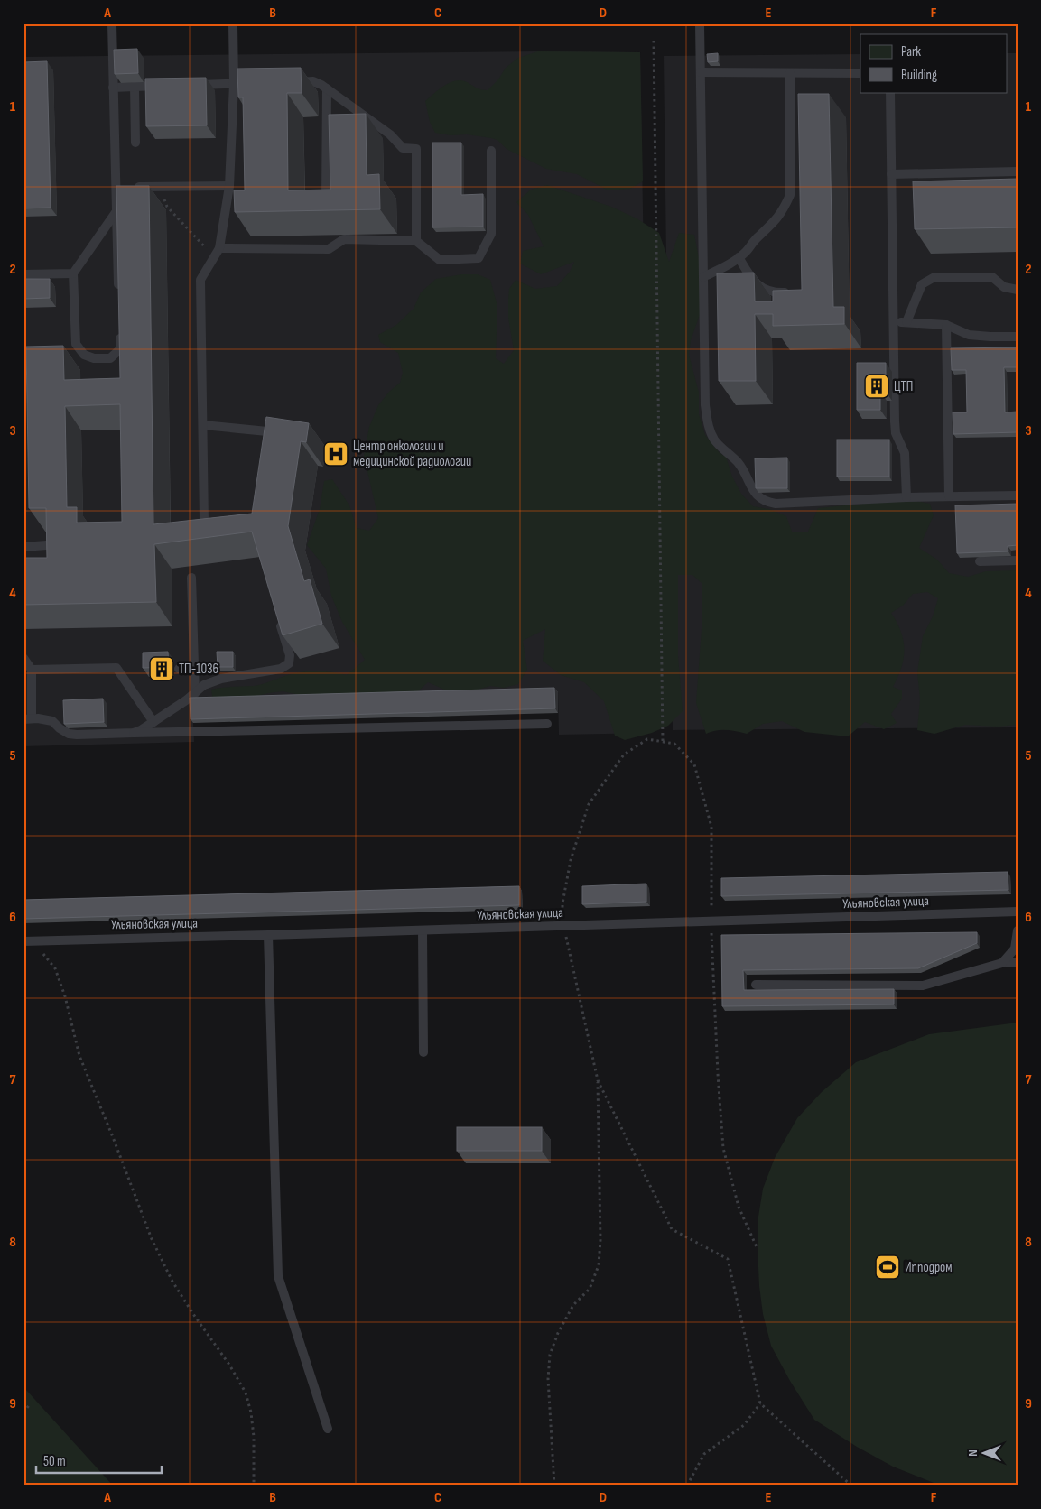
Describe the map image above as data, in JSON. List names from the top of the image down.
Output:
{
  "streets": {
    "lane": ["Ульяновская улица"]
  },
  "places": {
    "building": ["ЦТП", "ТП-1036"],
    "hospital": ["Центр онкологии и медицинской радиологии"],
    "sports": ["Ипподром"]
  },
  "legend": ["Park", "Building"],
  "scale_bar": "50 m",
  "north": "left",
  "grid": {
    "columns": [
      "A",
      "B",
      "C",
      "D",
      "E",
      "F"
    ],
    "rows": [
      "1",
      "2",
      "3",
      "4",
      "5",
      "6",
      "7",
      "8",
      "9"
    ]
  }
}
